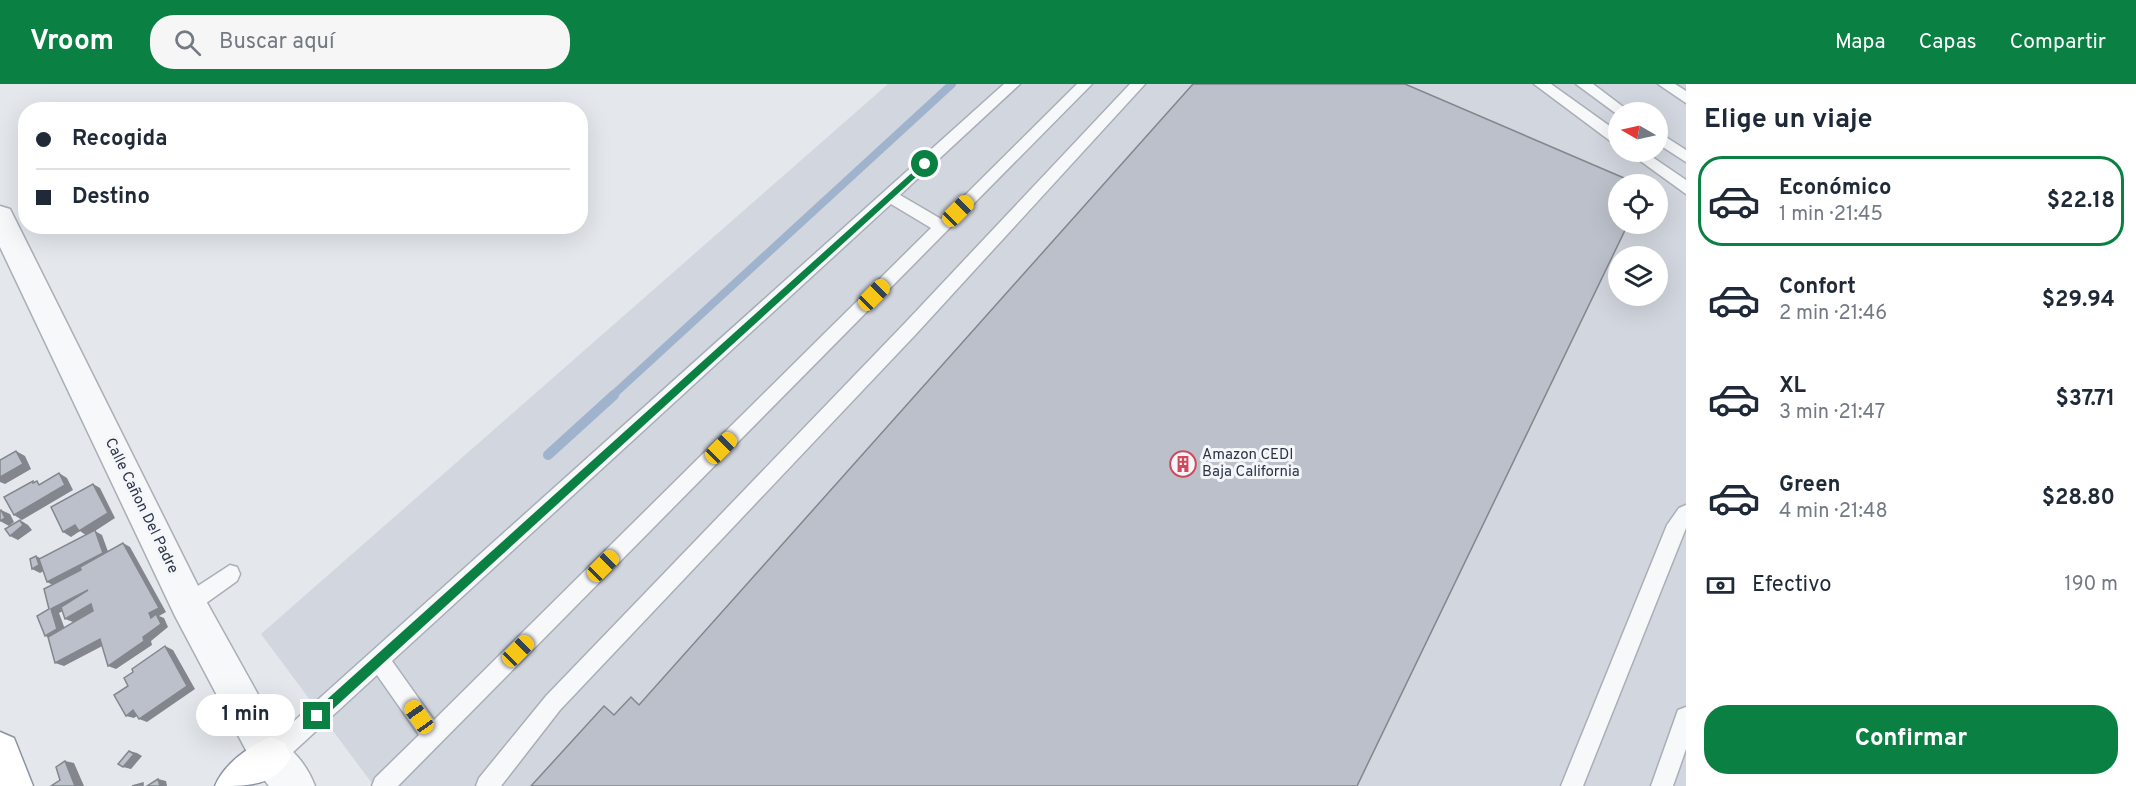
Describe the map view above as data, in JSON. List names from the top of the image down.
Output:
{
  "streets": {
    "street": ["Calle Cañon Del Padre"]
  },
  "places": {
    "building": ["Amazon CEDI Baja California"]
  },
  "north": "left",
  "page": {
    "header": "Vroom",
    "search": "Buscar aquí",
    "nav": ["Mapa", "Capas", "Compartir"],
    "heading": "Elige un viaje",
    "banner": ["Recogida", "Destino"],
    "list": [
      {
        "name": "Económico",
        "note": "1 min · 21:45",
        "value": "$22.18"
      },
      {
        "name": "Confort",
        "note": "2 min · 21:46",
        "value": "$29.94"
      },
      {
        "name": "XL",
        "note": "3 min · 21:47",
        "value": "$37.71"
      },
      {
        "name": "Green",
        "note": "4 min · 21:48",
        "value": "$28.80"
      }
    ],
    "pay": ["Efectivo", "190 m"],
    "buttons": "Confirmar",
    "bubble": "1 min"
  }
}
